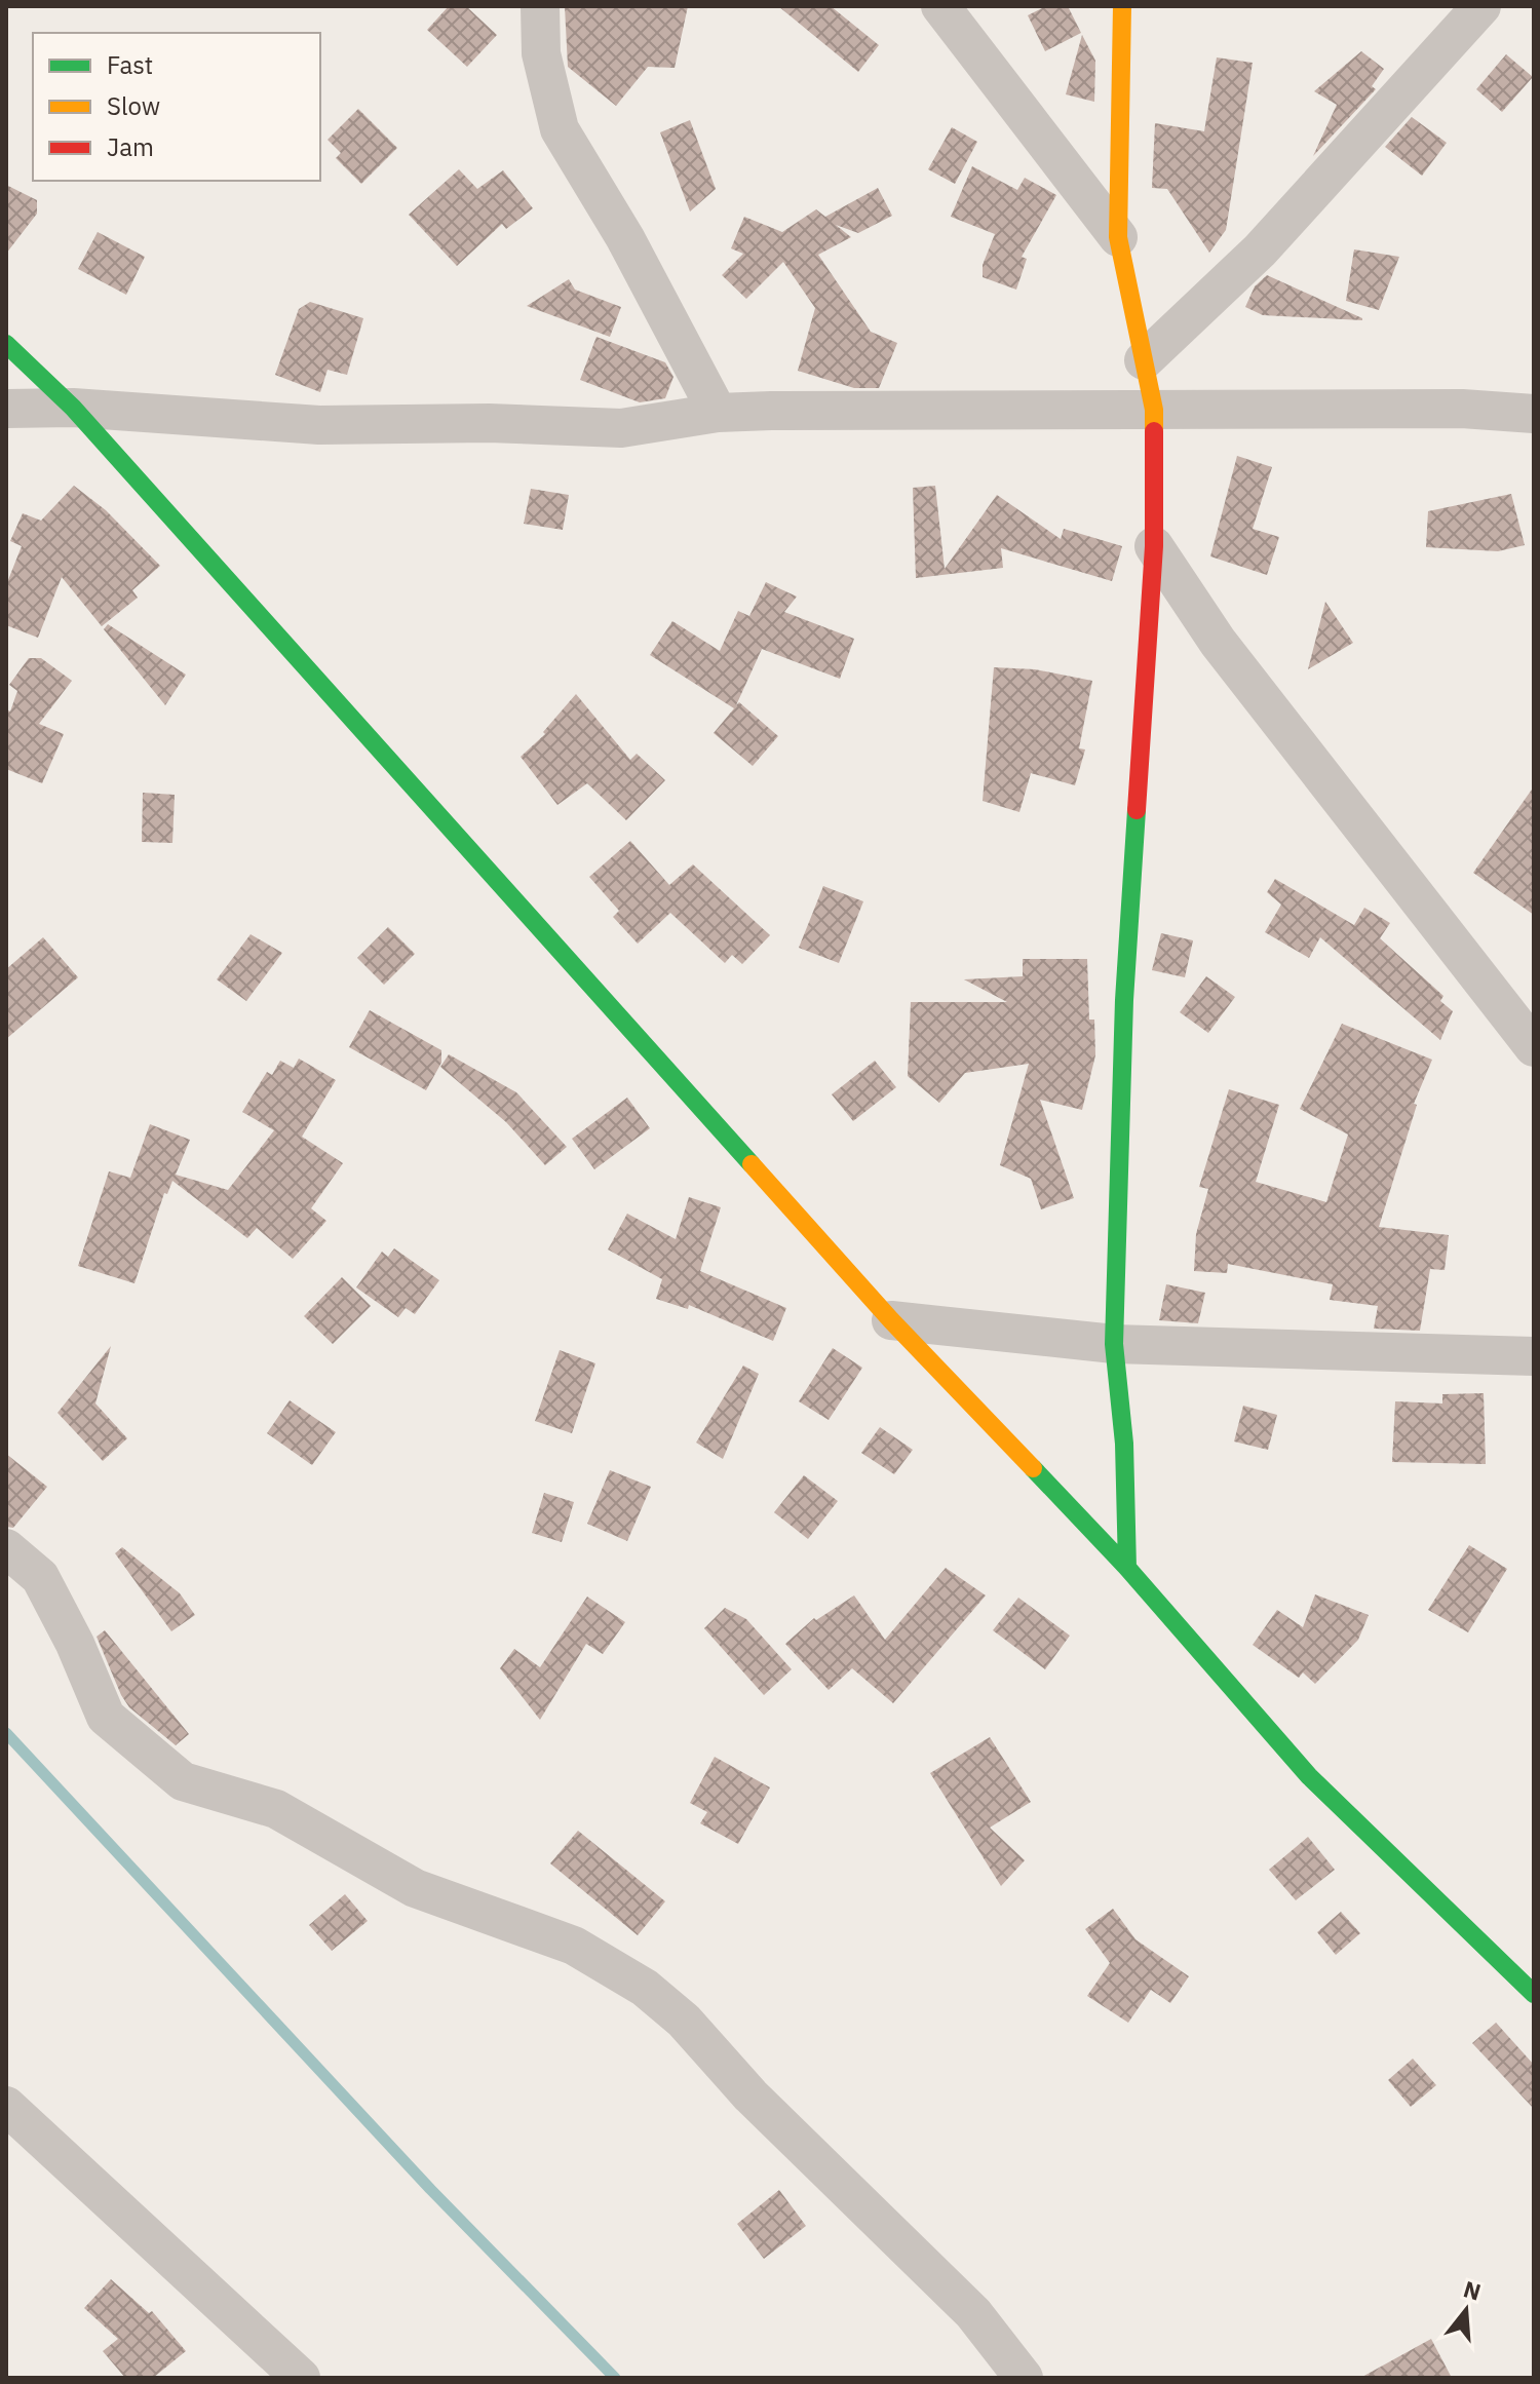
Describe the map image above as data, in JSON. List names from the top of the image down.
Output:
{
  "legend": ["Fast", "Slow", "Jam"],
  "north": "top"
}
